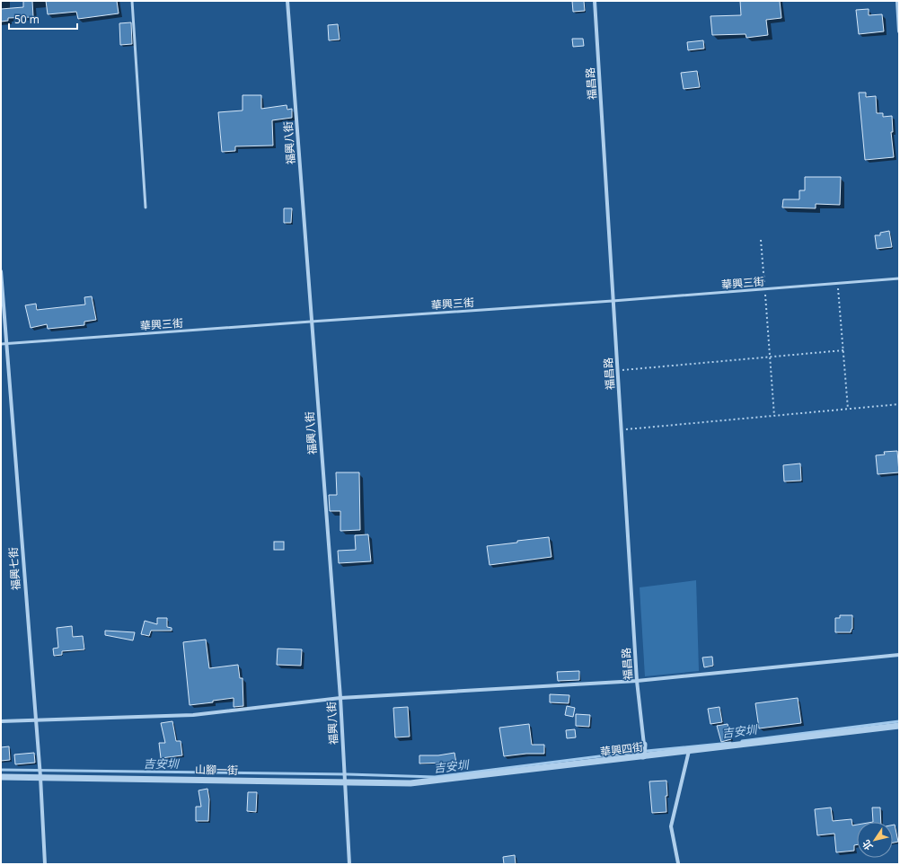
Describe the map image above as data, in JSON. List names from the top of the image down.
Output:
{
  "streets": {
    "street": [
      "福昌路",
      "福興八街",
      "福興七街",
      "華興四街",
      "山腳一街"
    ],
    "lane": ["華興三街"]
  },
  "crossings": [
    ["福昌路", "華興三街"],
    ["福興八街", "華興三街"],
    ["福興八街", "華興四街"],
    ["福興八街", "山腳一街"],
    ["華興三街", "福興七街"],
    ["福興七街", "山腳一街"],
    ["華興四街", "山腳一街"]
  ],
  "water": ["吉安圳"],
  "scale_bar": "50 m",
  "north": "bottom left"
}
